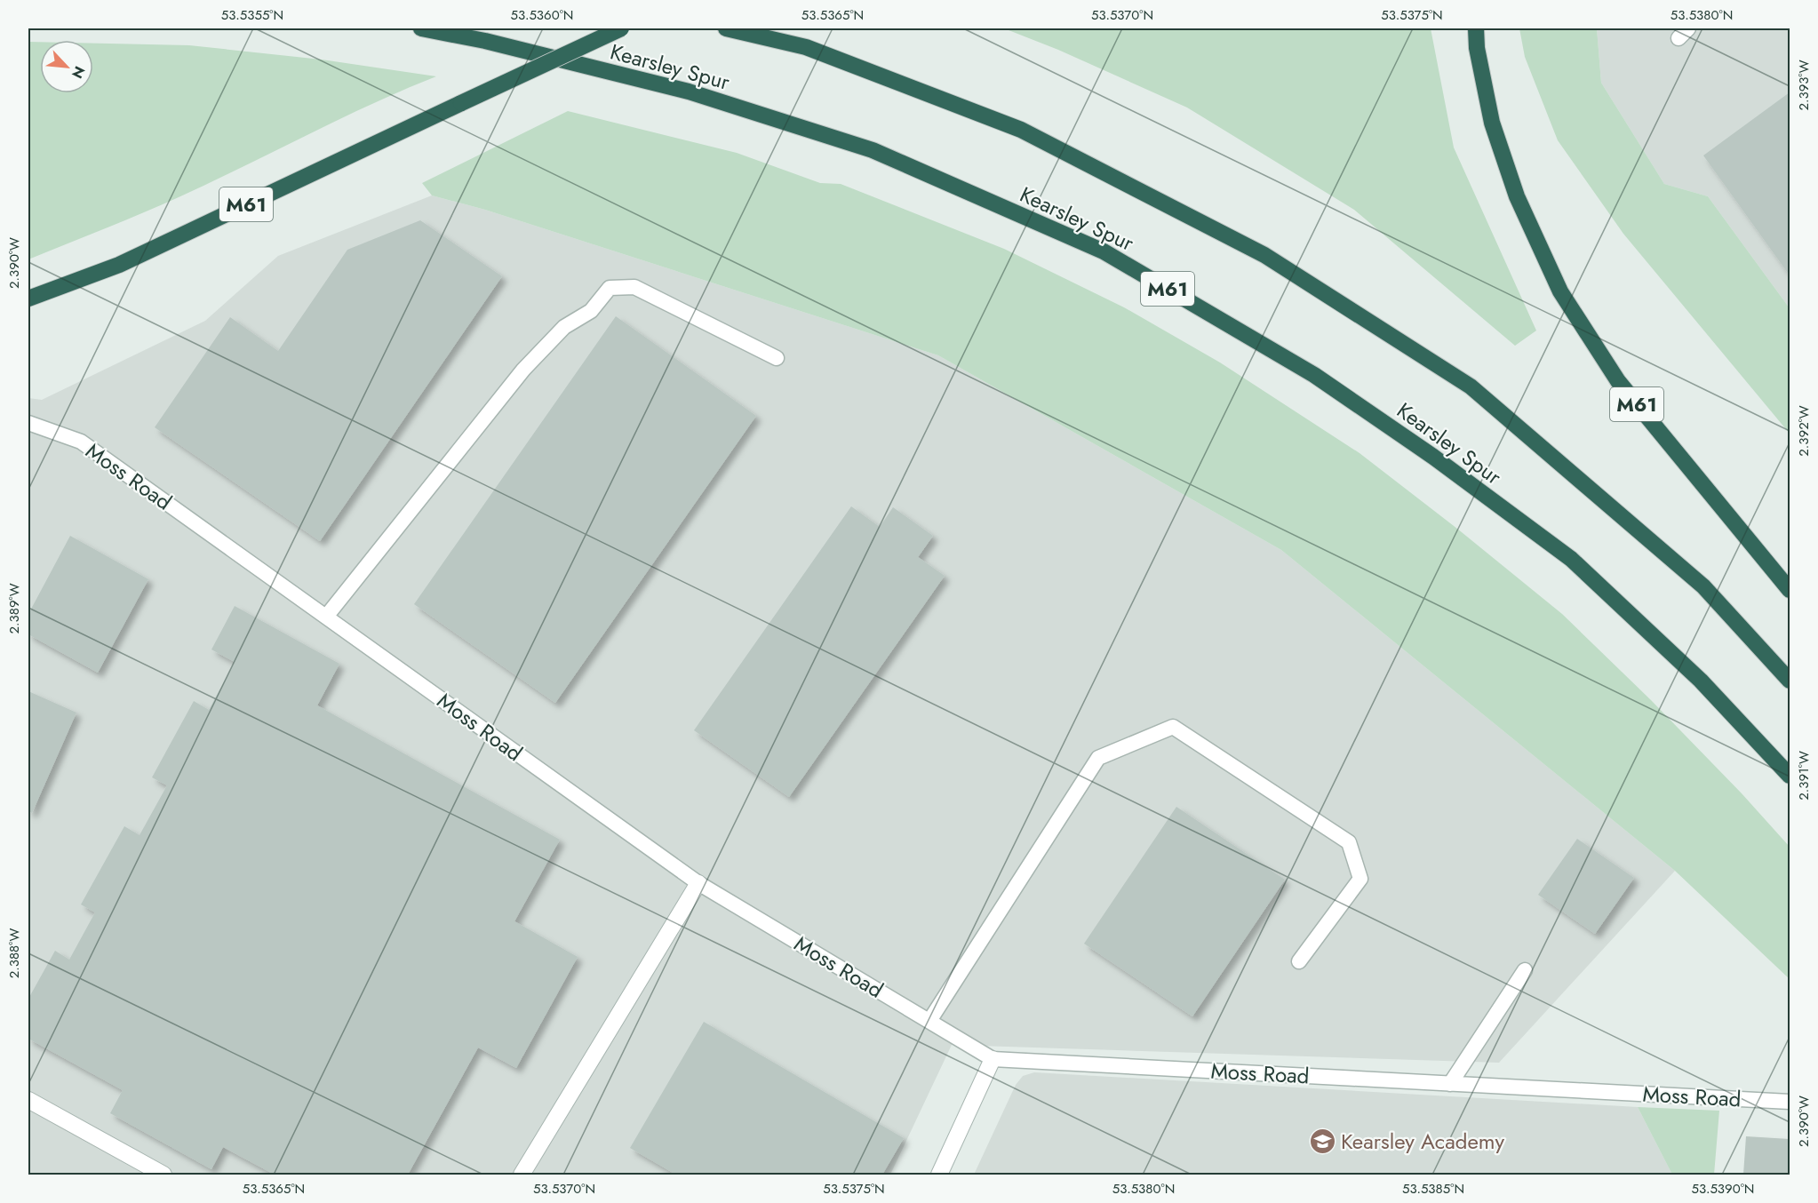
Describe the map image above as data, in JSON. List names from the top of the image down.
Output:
{
  "streets": {
    "highway": ["Kearsley Spur", "M61"],
    "lane": ["Moss Road"]
  },
  "places": {
    "school or university": ["Kearsley Academy"]
  },
  "north": "bottom right",
  "coordinates": [
    "53.5355°N",
    "53.5360°N",
    "53.5365°N",
    "53.5370°N",
    "53.5375°N",
    "53.5380°N",
    "2.393°W",
    "2.390°W",
    "2.392°W",
    "2.389°W",
    "2.391°W",
    "2.388°W",
    "53.5385°N",
    "53.5390°N"
  ]
}
